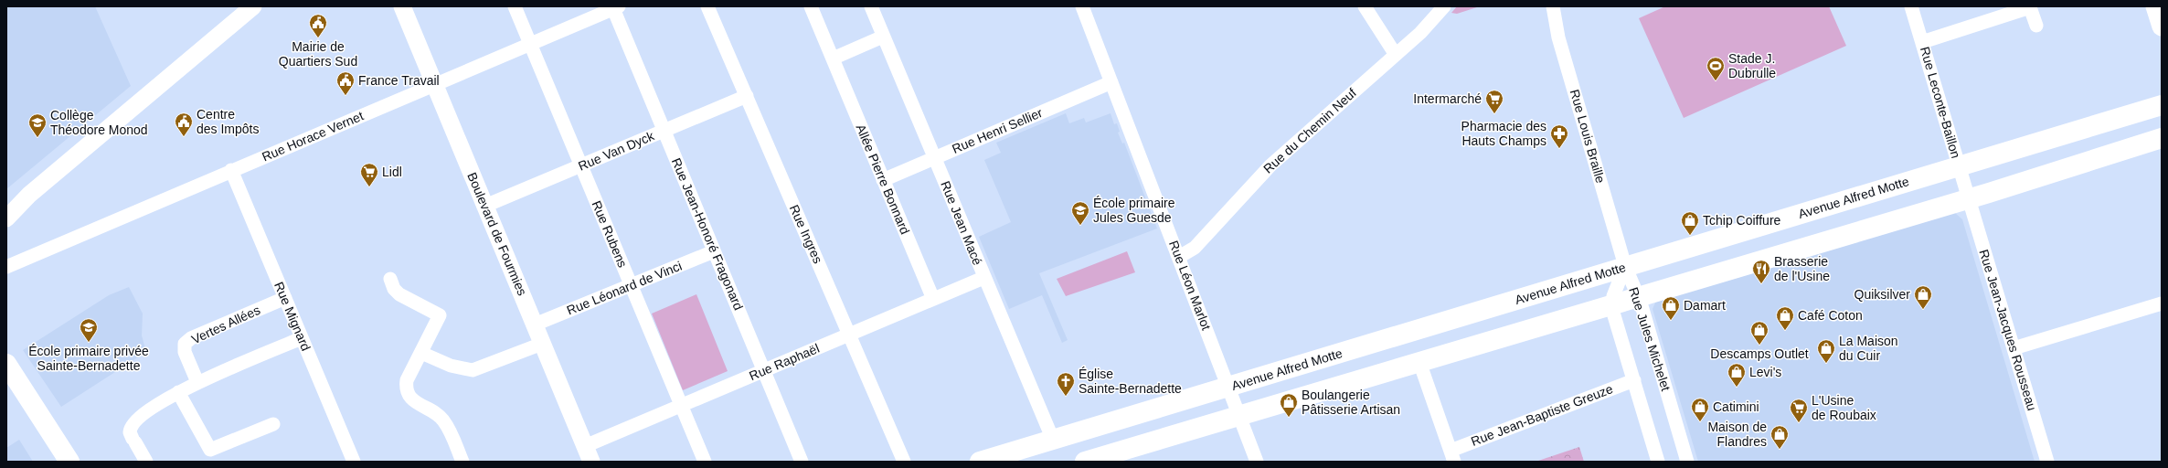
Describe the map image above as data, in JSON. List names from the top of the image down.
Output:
{
  "streets": {
    "main road": ["Avenue Alfred Motte"],
    "street": [
      "Rue Leconte-Baillon",
      "Rue Henri Sellier",
      "Rue du Chemin Neuf",
      "Rue Horace Vernet",
      "Rue Louis Braille",
      "Rue Van Dyck",
      "Allée Pierre Bonnard",
      "Rue Jean Macé",
      "Boulevard de Fourmies",
      "Rue Rubens",
      "Rue Jean-Honoré Fragonard",
      "Rue Ingres",
      "Rue Léon Marlot",
      "Rue Léonard de Vinci",
      "Rue Mignard",
      "Vertes Allées",
      "Rue Jean-Jacques Rousseau",
      "Rue Jules Michelet",
      "Rue Raphaël",
      "Rue Jean-Baptiste Greuze"
    ]
  },
  "crossings": [
    ["Rue Leconte-Baillon", "Avenue Alfred Motte"],
    ["Rue Leconte-Baillon", "Rue Jean-Jacques Rousseau"],
    ["Rue Henri Sellier", "Allée Pierre Bonnard"],
    ["Rue Henri Sellier", "Rue Jean Macé"],
    ["Rue Henri Sellier", "Rue Léon Marlot"],
    ["Rue du Chemin Neuf", "Rue Léon Marlot"],
    ["Rue Horace Vernet", "Boulevard de Fourmies"],
    ["Rue Horace Vernet", "Rue Rubens"],
    ["Rue Horace Vernet", "Rue Jean-Honoré Fragonard"],
    ["Rue Horace Vernet", "Rue Mignard"],
    ["Rue Louis Braille", "Avenue Alfred Motte"],
    ["Rue Louis Braille", "Rue Jules Michelet"],
    ["Rue Van Dyck", "Boulevard de Fourmies"],
    ["Rue Van Dyck", "Rue Rubens"],
    ["Rue Van Dyck", "Rue Jean-Honoré Fragonard"],
    ["Rue Van Dyck", "Rue Ingres"],
    ["Allée Pierre Bonnard", "Rue Raphaël"],
    ["Avenue Alfred Motte", "Rue Jean Macé"],
    ["Avenue Alfred Motte", "Rue Léon Marlot"],
    ["Avenue Alfred Motte", "Rue Jules Michelet"],
    ["Rue Jean Macé", "Rue Raphaël"],
    ["Boulevard de Fourmies", "Rue Léonard de Vinci"],
    ["Boulevard de Fourmies", "Rue Raphaël"],
    ["Rue Rubens", "Rue Léonard de Vinci"],
    ["Rue Rubens", "Rue Raphaël"],
    ["Rue Jean-Honoré Fragonard", "Rue Léonard de Vinci"],
    ["Rue Jean-Honoré Fragonard", "Rue Raphaël"],
    ["Rue Ingres", "Rue Raphaël"],
    ["Rue Mignard", "Vertes Allées"],
    ["Rue Jules Michelet", "Rue Jean-Baptiste Greuze"]
  ],
  "places": {
    "public building": ["Mairie de Quartiers Sud", "France Travail", "Centre des Impôts"],
    "sports": ["Stade J. Dubrulle"],
    "supermarket": ["Intermarché", "Lidl", "L'Usine de Roubaix"],
    "school or university": ["Collège Théodore Monod", "École primaire Jules Guesde", "École primaire privée Sainte-Bernadette"],
    "pharmacy": ["Pharmacie des Hauts Champs"],
    "shop": [
      "Tchip Coiffure",
      "Quiksilver",
      "Damart",
      "Café Coton",
      "Descamps Outlet",
      "La Maison du Cuir",
      "Levi's",
      "Boulangerie Pâtisserie Artisan",
      "Catimini",
      "Maison de Flandres"
    ],
    "restaurant": ["Brasserie de l'Usine"],
    "church": ["Église Sainte-Bernadette"]
  }
}
